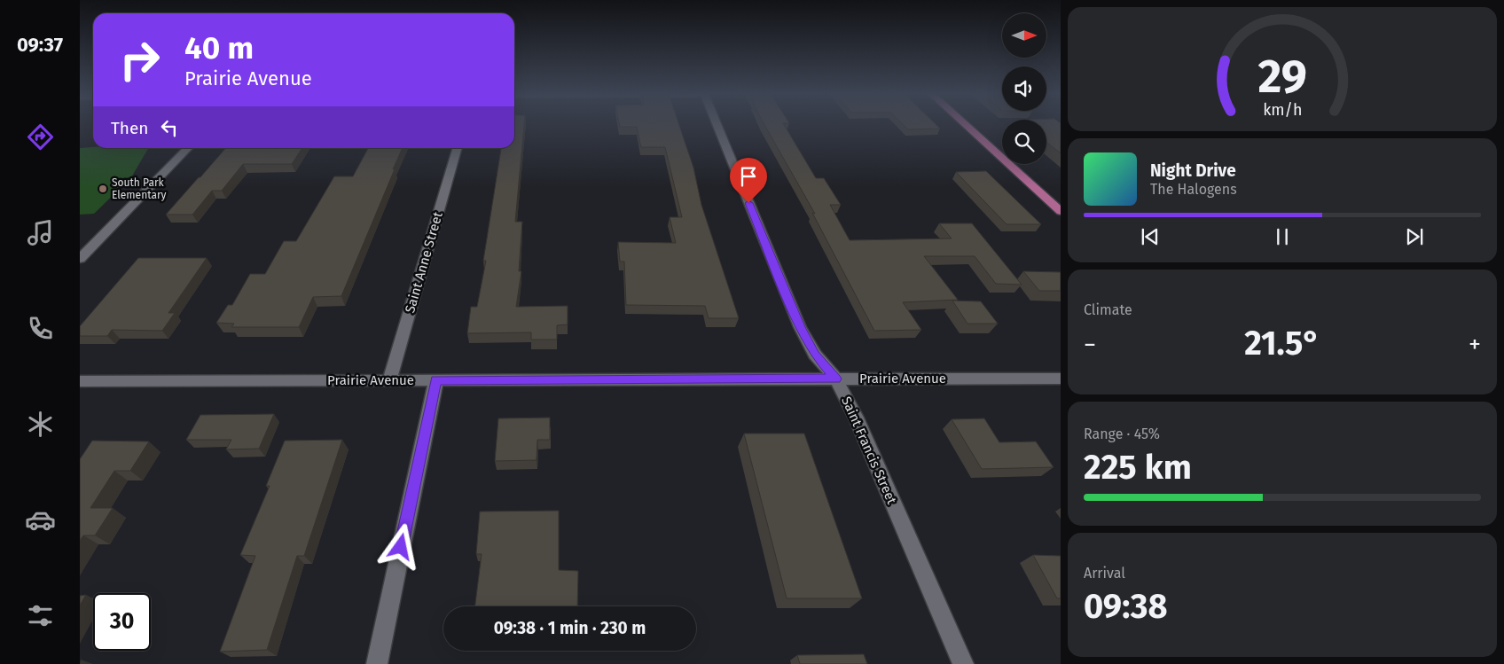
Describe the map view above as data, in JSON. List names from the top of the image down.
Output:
{
  "streets": {
    "street": ["Saint Anne Street", "Prairie Avenue", "Saint Francis Street"]
  },
  "crossings": [
    ["Saint Anne Street", "Prairie Avenue"],
    ["Prairie Avenue", "Saint Francis Street"]
  ],
  "places": ["South Park Elementary"],
  "north": "right",
  "page": {
    "tabs": "09:37",
    "turn": ["40 m", "Prairie Avenue"],
    "then": "Then",
    "song": ["Night Drive", "The Halogens"],
    "tile": [
      "Climate",
      ["Range · 45%", "225 km"],
      ["Arrival", "09:38"]
    ],
    "heat": ["−", "21.5°", "+"],
    "limit": "30",
    "trip": "09:38 · 1 min · 230 m",
    "gauge": ["29", "km/h"]
  }
}
